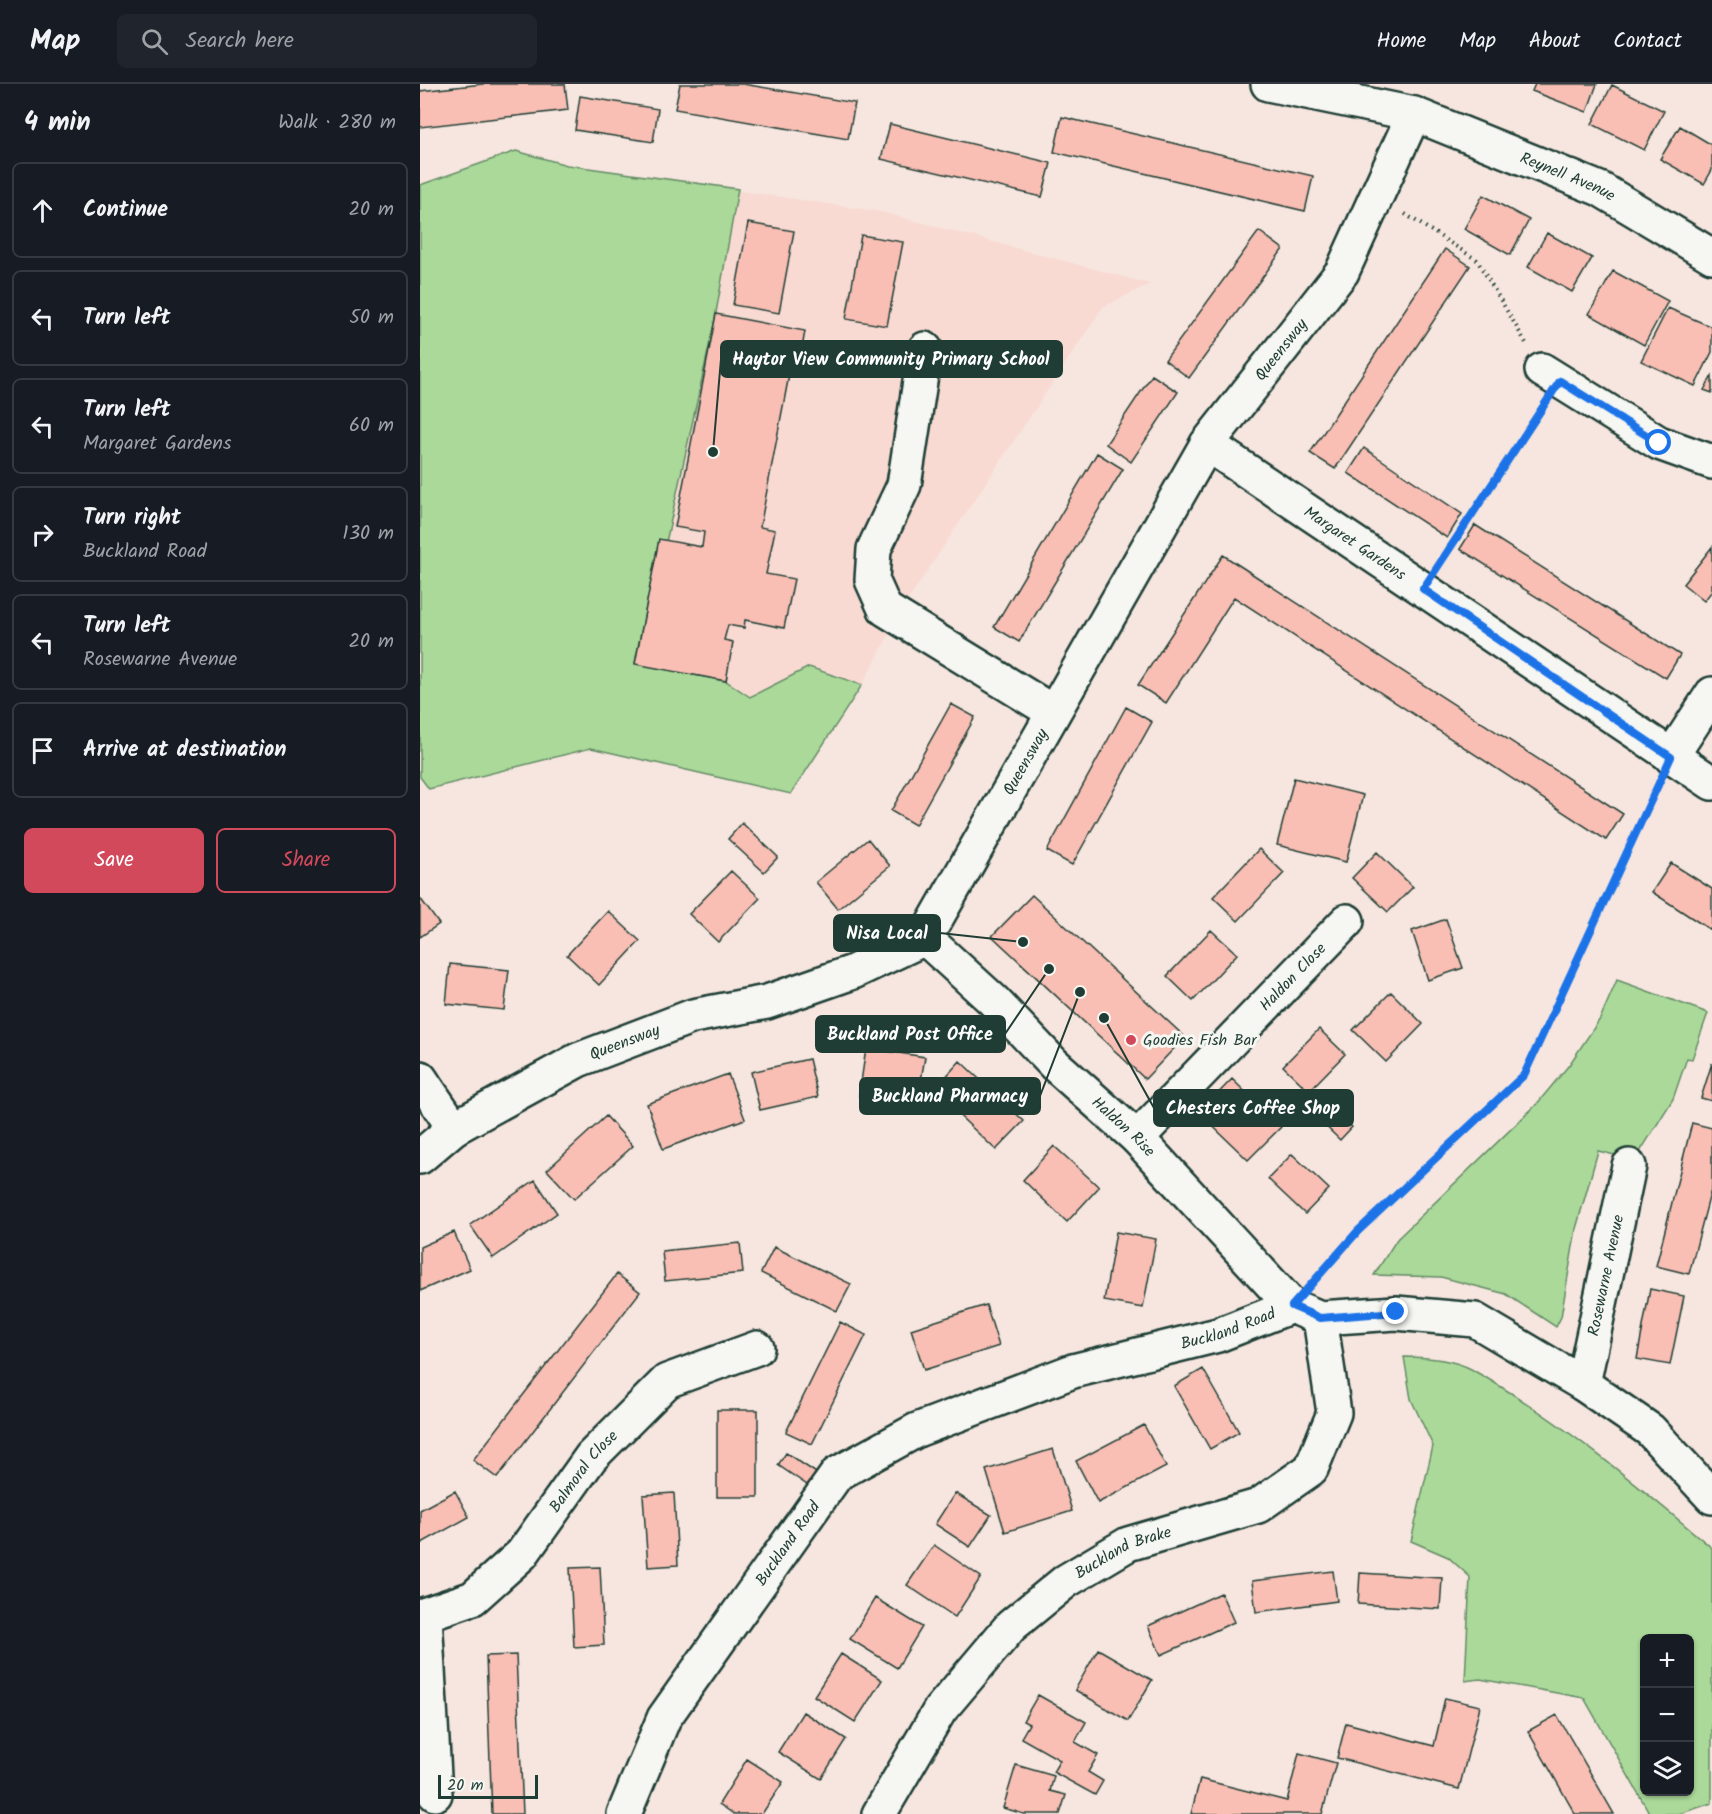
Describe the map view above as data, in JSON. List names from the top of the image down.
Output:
{
  "streets": {
    "street": [
      "Reynell Avenue",
      "Queensway",
      "Margaret Gardens",
      "Haldon Close",
      "Haldon Rise",
      "Rosewarne Avenue",
      "Buckland Road",
      "Balmoral Close",
      "Buckland Brake"
    ]
  },
  "crossings": [
    ["Reynell Avenue", "Queensway"],
    ["Queensway", "Margaret Gardens"],
    ["Queensway", "Haldon Rise"],
    ["Margaret Gardens", "Buckland Road"],
    ["Haldon Close", "Haldon Rise"],
    ["Haldon Rise", "Buckland Road"],
    ["Haldon Rise", "Buckland Brake"],
    ["Buckland Road", "Buckland Brake"]
  ],
  "places": [
    "Haytor View Community Primary School",
    "Nisa Local",
    "Buckland Post Office",
    "Buckland Pharmacy",
    "Chesters Coffee Shop",
    "Goodies Fish Bar"
  ],
  "scale_bar": "20 m",
  "page": {
    "header": "Map",
    "search": "Search here",
    "nav": [
      "Home",
      "Map",
      "About",
      "Contact"
    ],
    "heading": ["4 min", "Walk · 280 m"],
    "list": [
      ["Continue", "20 m"],
      ["Turn left", "50 m"],
      ["Turn left", "Margaret Gardens", "60 m"],
      ["Turn right", "Buckland Road", "130 m"],
      ["Turn left", "Rosewarne Avenue", "20 m"],
      "Arrive at destination"
    ],
    "buttons": ["Save", "Share"],
    "map_buttons": ["+", "−"],
    "scale": "20 m"
  }
}
